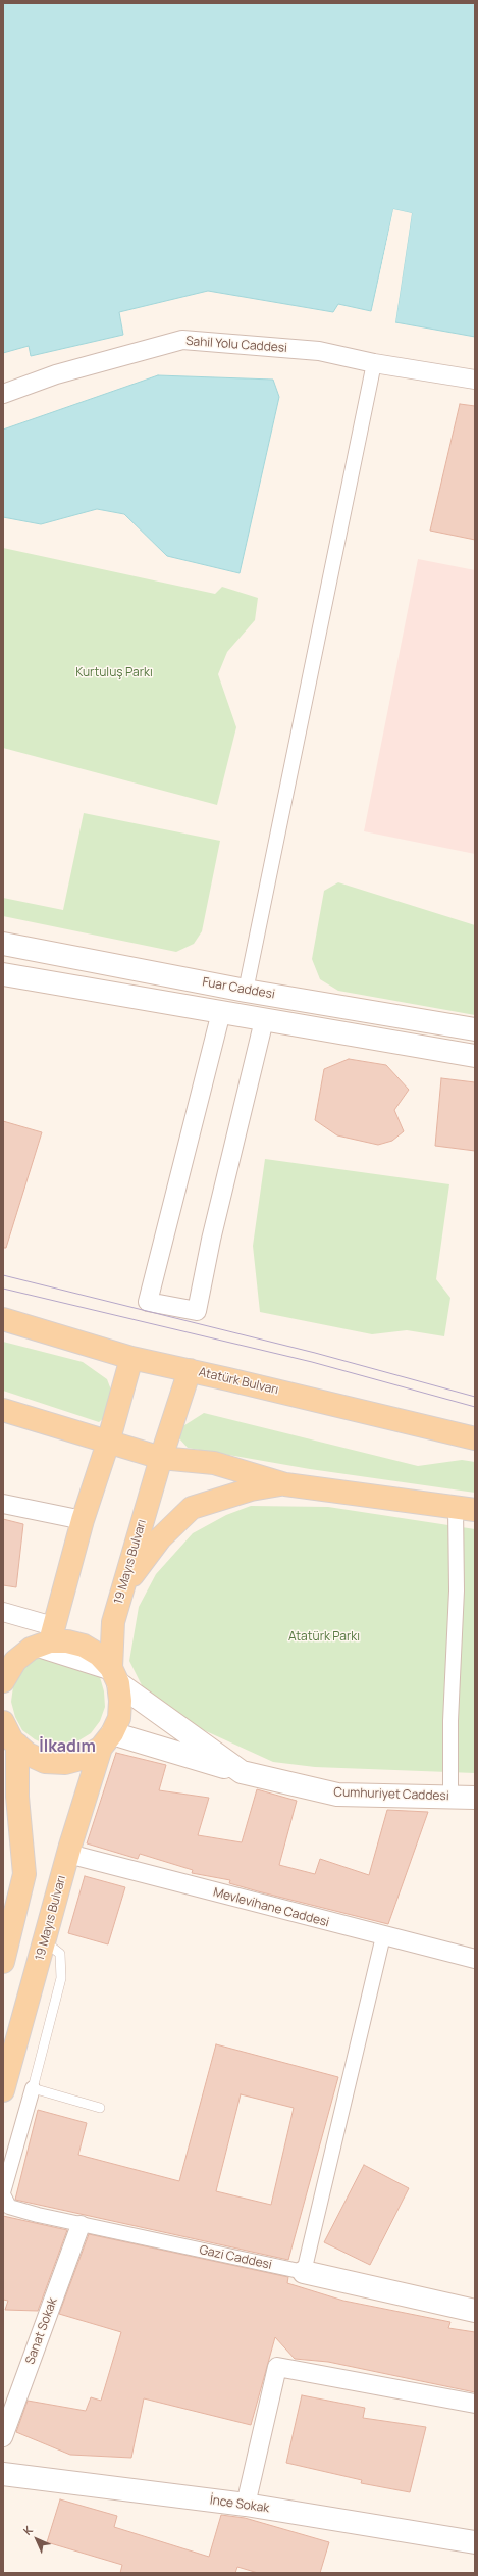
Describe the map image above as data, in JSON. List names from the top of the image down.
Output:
{
  "streets": {
    "main road": [
      "Fuar Caddesi",
      "Atatürk Bulvarı",
      "19 Mayıs Bulvarı",
      "Cumhuriyet Caddesi",
      "Gazi Caddesi",
      "İnce Sokak"
    ],
    "street": ["Sahil Yolu Caddesi", "Mevlevihane Caddesi", "Sanat Sokak"]
  },
  "crossings": [
    ["Atatürk Bulvarı", "19 Mayıs Bulvarı"],
    ["19 Mayıs Bulvarı", "Cumhuriyet Caddesi"],
    ["19 Mayıs Bulvarı", "Mevlevihane Caddesi"],
    ["19 Mayıs Bulvarı", "Gazi Caddesi"],
    ["Gazi Caddesi", "Sanat Sokak"]
  ],
  "districts": ["İlkadım"],
  "parks": ["Kurtuluş Parkı", "Atatürk Parkı"],
  "north": "top left"
}
